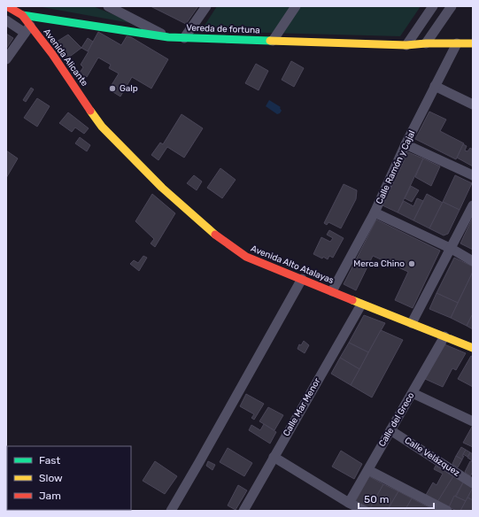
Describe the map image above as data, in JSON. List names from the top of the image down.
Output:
{
  "streets": {
    "main road": ["Vereda de fortuna", "Avenida Alicante", "Avenida Alto Atalayas"],
    "street": [
      "Calle Ramón y Cajal",
      "Calle Mar Menor",
      "Calle del Greco",
      "Calle Velázquez"
    ]
  },
  "crossings": [
    ["Vereda de fortuna", "Avenida Alicante"],
    ["Avenida Alicante", "Avenida Alto Atalayas"],
    ["Calle Ramón y Cajal", "Avenida Alto Atalayas"],
    ["Avenida Alto Atalayas", "Calle Mar Menor"],
    ["Avenida Alto Atalayas", "Calle del Greco"],
    ["Calle del Greco", "Calle Velázquez"]
  ],
  "places": ["Galp", "Merca Chino"],
  "legend": ["Fast", "Slow", "Jam"],
  "scale_bar": "50 m"
}
